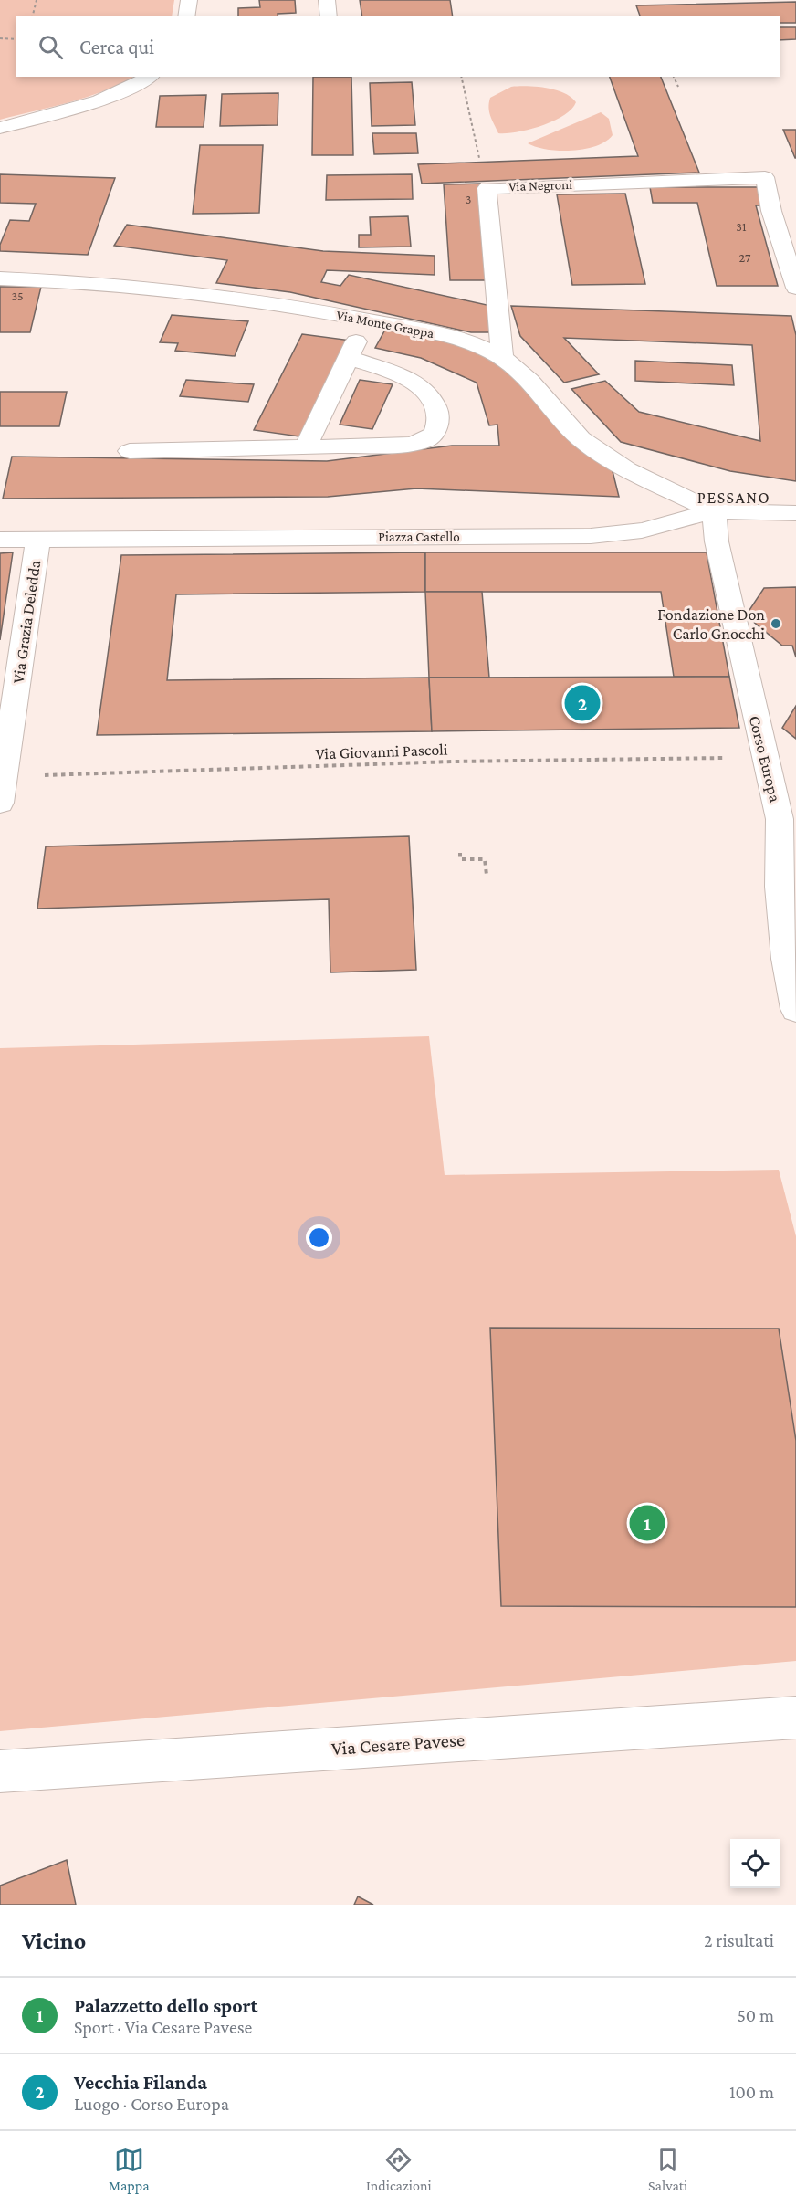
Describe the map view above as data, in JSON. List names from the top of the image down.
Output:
{
  "streets": {
    "street": [
      "Via Negroni",
      "Via Monte Grappa",
      "Piazza Castello",
      "Via Grazia Deledda",
      "Corso Europa",
      "Via Cesare Pavese"
    ],
    "path": ["Via Giovanni Pascoli"]
  },
  "crossings": [
    ["Via Negroni", "Via Monte Grappa"],
    ["Via Monte Grappa", "Piazza Castello"],
    ["Via Monte Grappa", "Corso Europa"],
    ["Piazza Castello", "Via Grazia Deledda"],
    ["Piazza Castello", "Corso Europa"],
    ["Via Grazia Deledda", "Via Giovanni Pascoli"],
    ["Via Giovanni Pascoli", "Corso Europa"]
  ],
  "districts": ["PESSANO"],
  "places": ["Fondazione Don Carlo Gnocchi"],
  "house_numbers": [
    "3",
    "31",
    "27",
    "35"
  ],
  "page": {
    "search": "Cerca qui",
    "pins": ["2", "1"],
    "heading": ["Vicino", "2 risultati"],
    "list": [
      {
        "mark": "1",
        "name": "Palazzetto dello sport",
        "note": "Sport · Via Cesare Pavese",
        "value": "50 m"
      },
      {
        "mark": "2",
        "name": "Vecchia Filanda",
        "note": "Luogo · Corso Europa",
        "value": "100 m"
      }
    ],
    "nav": ["Mappa", "Indicazioni", "Salvati"]
  }
}
